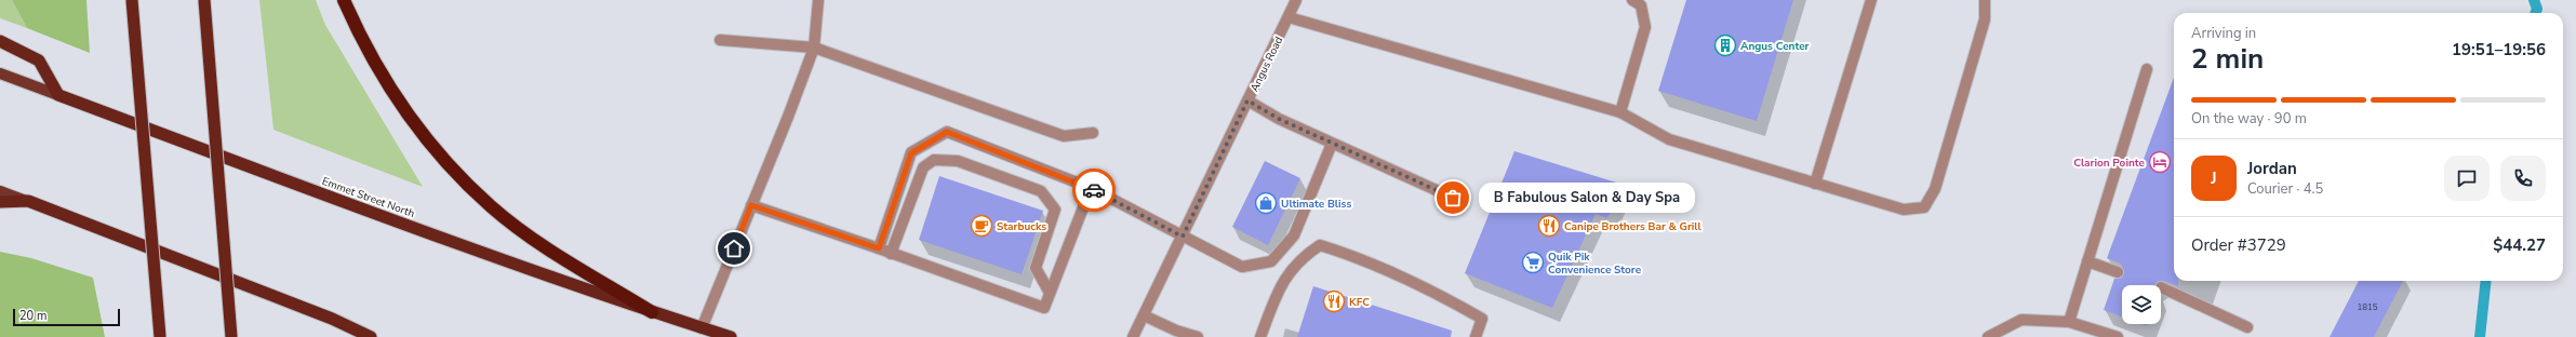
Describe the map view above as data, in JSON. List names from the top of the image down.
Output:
{
  "streets": {
    "highway": ["Emmet Street North"],
    "street": ["Angus Road"]
  },
  "places": {
    "building": ["Angus Center"],
    "hotel": ["Clarion Pointe"],
    "other": ["B Fabulous Salon & Day Spa"],
    "shop": ["Ultimate Bliss"],
    "cafe": ["Starbucks"],
    "restaurant": ["Canipe Brothers Bar & Grill", "KFC"],
    "supermarket": ["Quik Pik Convenience Store"]
  },
  "house_numbers": ["1815"],
  "scale_bar": "20 m",
  "page": {
    "heading": ["2 min", "Arriving in", "19:51–19:56"],
    "panel": [
      "Jordan",
      "Courier · 4.5",
      "Order #3729",
      "$44.27"
    ],
    "bar": "On the way · 90 m",
    "round": "J",
    "bubble": "B Fabulous Salon & Day Spa",
    "scale": "20 m"
  }
}
